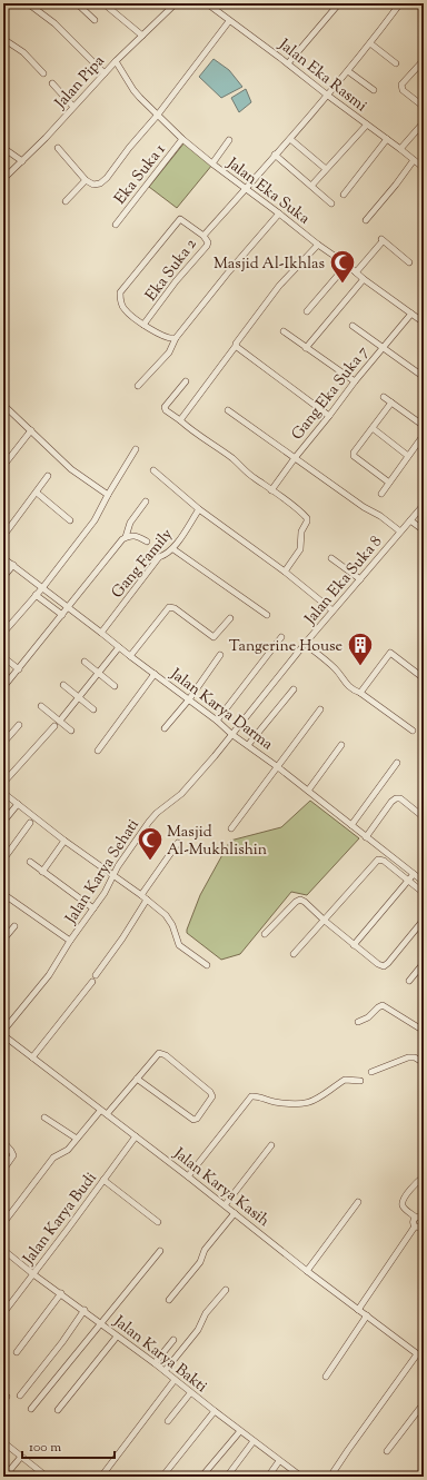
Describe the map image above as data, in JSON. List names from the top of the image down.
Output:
{
  "streets": {
    "street": [
      "Jalan Eka Rasmi",
      "Jalan Pipa",
      "Eka Suka 1",
      "Jalan Eka Suka",
      "Eka Suka 2",
      "Gang Eka Suka 7",
      "Gang Family",
      "Jalan Eka Suka 8",
      "Jalan Karya Darma",
      "Jalan Karya Sehati",
      "Jalan Karya Kasih",
      "Jalan Karya Budi",
      "Jalan Karya Bakti"
    ]
  },
  "crossings": [
    ["Jalan Eka Rasmi", "Eka Suka 2"],
    ["Jalan Pipa", "Jalan Eka Suka"],
    ["Eka Suka 1", "Jalan Eka Suka"],
    ["Jalan Eka Suka", "Eka Suka 2"],
    ["Jalan Eka Suka", "Gang Eka Suka 7"],
    ["Gang Family", "Jalan Karya Darma"],
    ["Jalan Eka Suka 8", "Jalan Karya Darma"],
    ["Jalan Eka Suka 8", "Jalan Karya Sehati"],
    ["Jalan Karya Darma", "Jalan Karya Sehati"],
    ["Jalan Karya Kasih", "Jalan Karya Budi"],
    ["Jalan Karya Budi", "Jalan Karya Bakti"]
  ],
  "places": {
    "mosque": ["Masjid Al-Ikhlas", "Masjid Al-Mukhlishin"],
    "building": ["Tangerine House"]
  },
  "scale_bar": "100 m"
}
